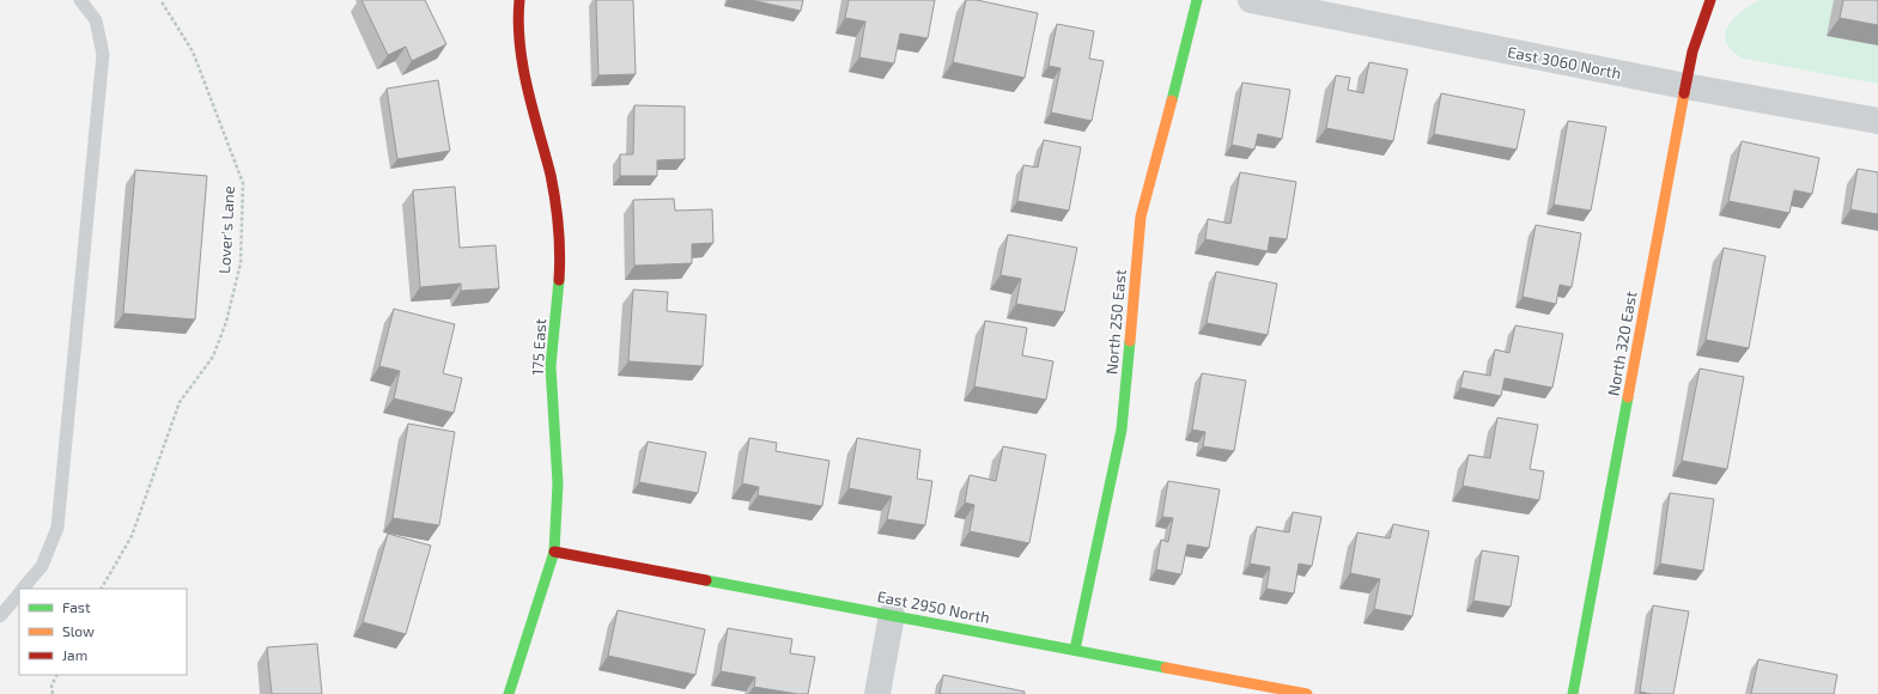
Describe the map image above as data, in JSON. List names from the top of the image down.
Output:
{
  "streets": {
    "street": [
      "East 3060 North",
      "North 250 East",
      "North 320 East",
      "175 East",
      "East 2950 North"
    ],
    "path": ["Lover's Lane"]
  },
  "crossings": [
    ["East 3060 North", "North 320 East"],
    ["North 250 East", "East 2950 North"],
    ["175 East", "East 2950 North"]
  ],
  "legend": ["Fast", "Slow", "Jam"]
}
